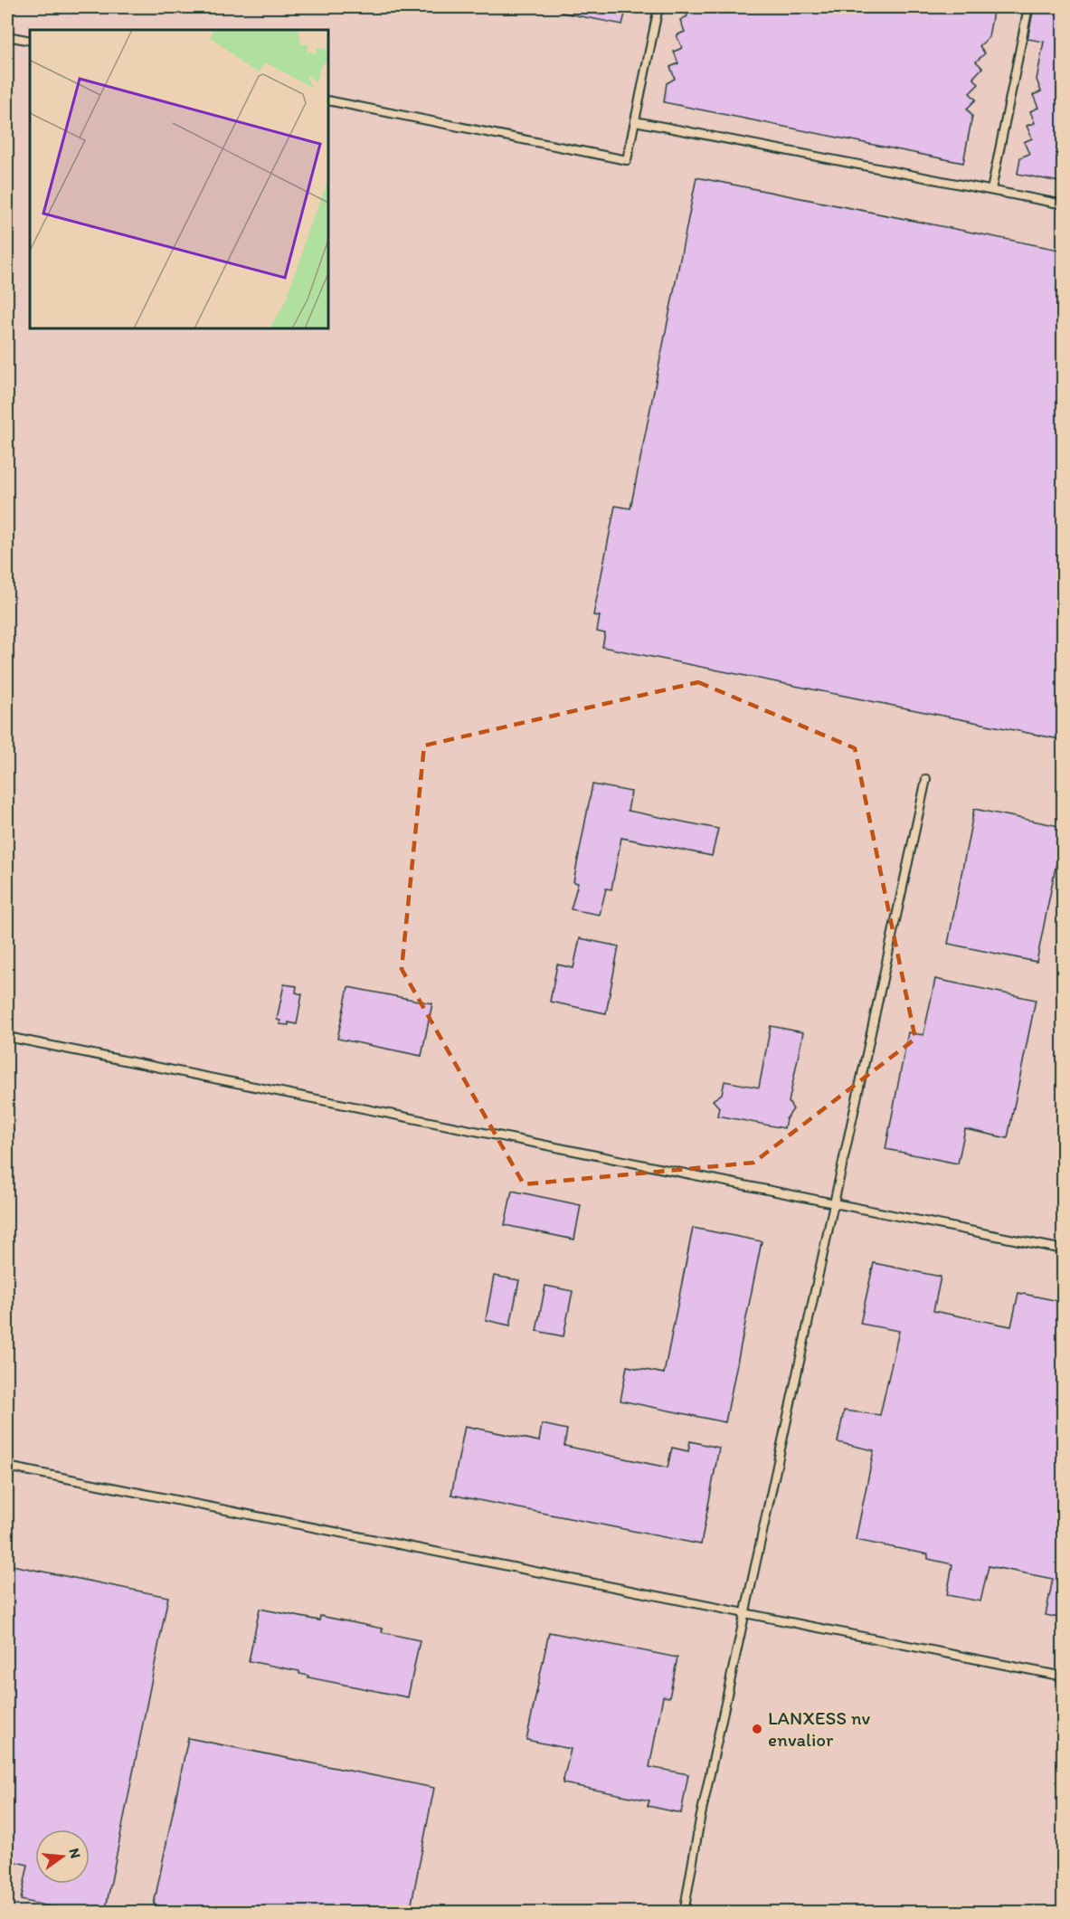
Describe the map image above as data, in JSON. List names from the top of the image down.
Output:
{
  "places": ["LANXESS nv envalior"],
  "north": "right"
}
